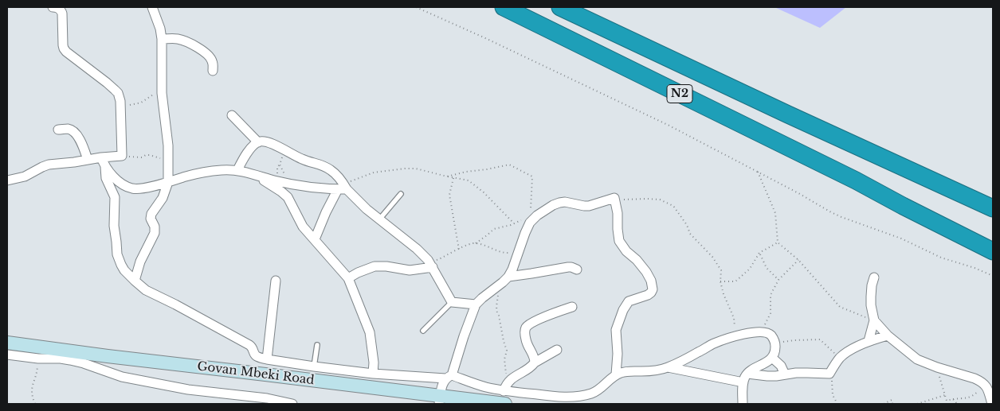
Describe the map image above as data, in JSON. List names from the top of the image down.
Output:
{
  "streets": {
    "highway": ["N2"],
    "main road": ["Govan Mbeki Road"]
  }
}
